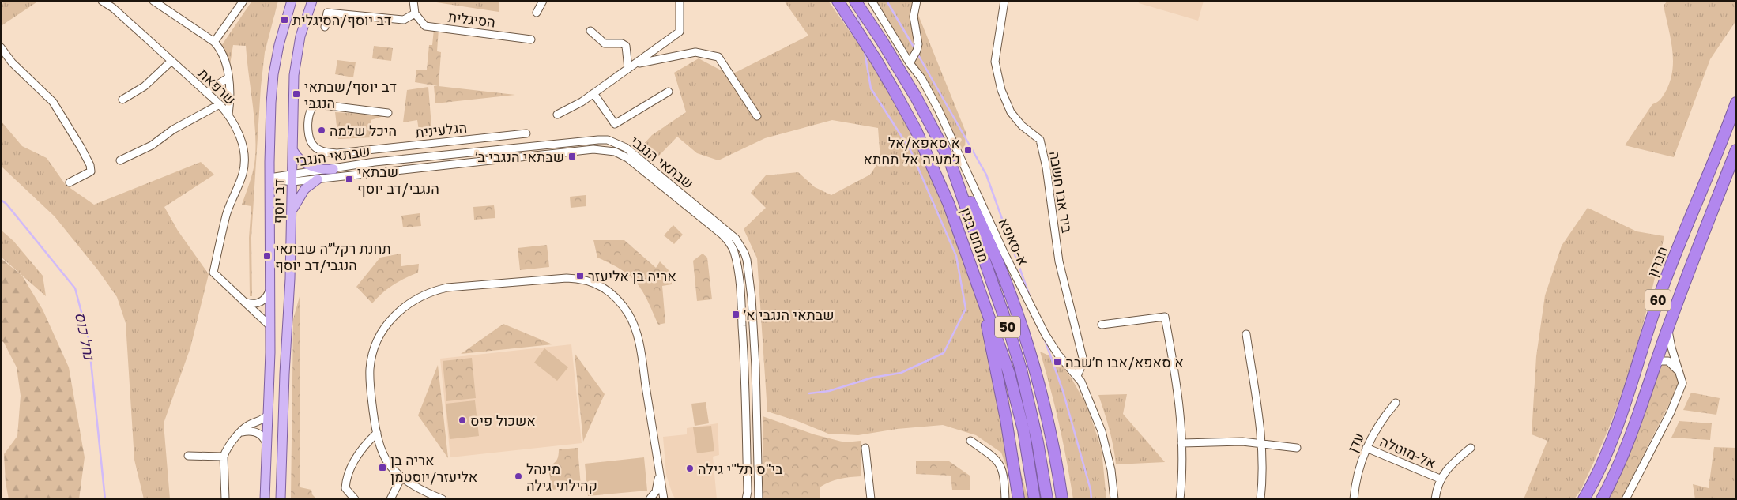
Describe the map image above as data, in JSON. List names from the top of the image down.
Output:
{
  "streets": {
    "highway": [
      "מנחם בגין",
      "חברון",
      "60",
      "50"
    ],
    "main road": ["דב יוסף"],
    "street": [
      "הסיגלית",
      "שרפאת",
      "הגלעינית",
      "שבתאי הנגבי",
      "ביר אבו חשבה",
      "א-סאפא",
      "עדן",
      "אל-מוטלה"
    ]
  },
  "crossings": [
    ["שרפאת", "דב יוסף"],
    ["שבתאי הנגבי", "דב יוסף"],
    ["ביר אבו חשבה", "א-סאפא"],
    ["עדן", "אל-מוטלה"]
  ],
  "water": ["נחל כוס"],
  "places": {
    "transit": [
      "דב יוסף/הסיגלית",
      "דב יוסף/שבתאי הנגבי",
      "א סאפא/אל ג׳מעיה אל תחתא",
      "שבתאי הנגבי ב׳",
      "שבתאי הנגבי/דב יוסף",
      "תחנת רקל״ה שבתאי הנגבי/דב יוסף",
      "אריה בן אליעזר",
      "שבתאי הנגבי א׳",
      "א סאפא/אבו ח׳שבה",
      "אריה בן אליעזר/יוסטמן"
    ],
    "other": [
      "היכל שלמה",
      "אשכול פיס",
      "בי\"ס תל\"י גילה",
      "מינהל קהילתי גילה"
    ]
  }
}
